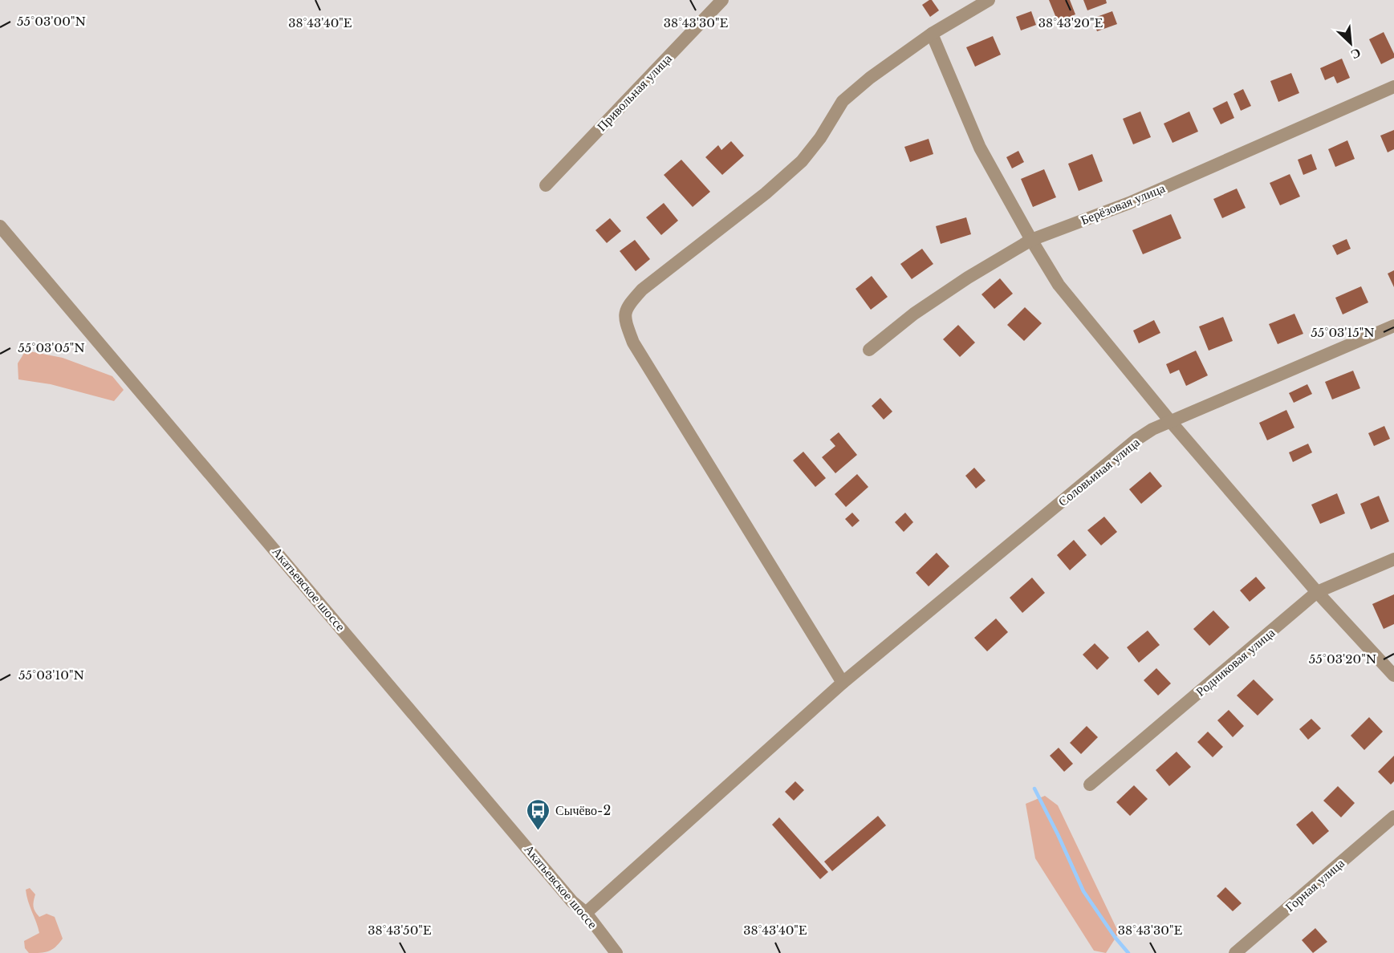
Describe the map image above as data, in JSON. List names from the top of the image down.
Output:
{
  "streets": {
    "street": [
      "Привольная улица",
      "Берёзовая улица",
      "Соловьиная улица",
      "Акатьевское шоссе",
      "Родниковая улица",
      "Горная улица"
    ]
  },
  "crossings": [
    ["Соловьиная улица", "Акатьевское шоссе"]
  ],
  "places": {
    "bus stop": ["Сычёво-2"]
  },
  "north": "bottom right",
  "coordinates": [
    "55°03'00\"N",
    "38°43'40\"E",
    "38°43'30\"E",
    "38°43'20\"E",
    "55°03'15\"N",
    "55°03'05\"N",
    "55°03'20\"N",
    "55°03'10\"N",
    "38°43'50\"E"
  ]
}
